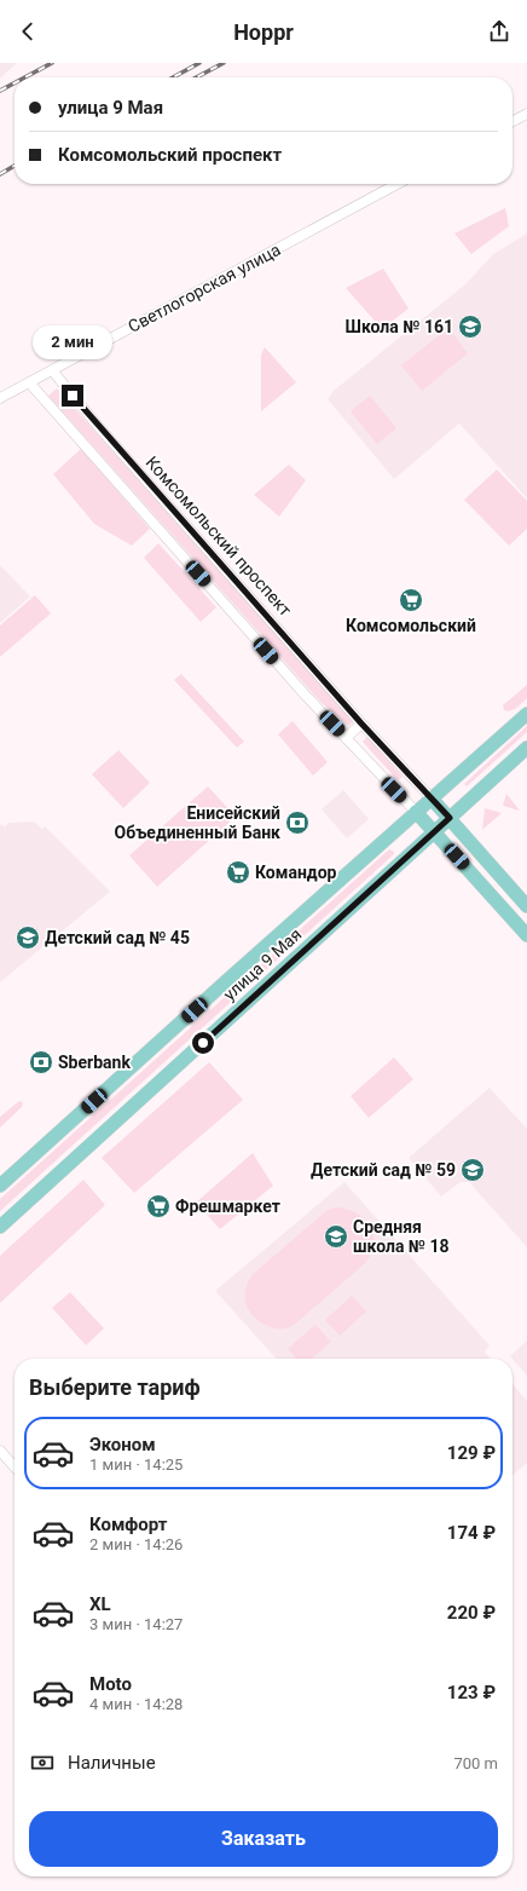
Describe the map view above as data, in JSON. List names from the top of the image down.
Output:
{
  "streets": {
    "main road": ["Комсомольский проспект", "улица 9 Мая"],
    "street": ["Светлогорская улица"]
  },
  "crossings": [
    ["Светлогорская улица", "Комсомольский проспект"],
    ["Комсомольский проспект", "улица 9 Мая"]
  ],
  "places": {
    "school or university": [
      "Школа № 161",
      "Детский сад № 45",
      "Детский сад № 59",
      "Средняя школа № 18"
    ],
    "supermarket": ["Комсомольский", "Командор", "Фрешмаркет"],
    "bank": ["Енисейский Объединенный Банк", "Sberbank"]
  },
  "page": {
    "header": "Hoppr",
    "banner": ["улица 9 Мая", "Комсомольский проспект"],
    "bubble": "2 мин",
    "heading": "Выберите тариф",
    "list": [
      {
        "name": "Эконом",
        "note": "1 мин · 14:25",
        "value": "129 ₽"
      },
      {
        "name": "Комфорт",
        "note": "2 мин · 14:26",
        "value": "174 ₽"
      },
      {
        "name": "XL",
        "note": "3 мин · 14:27",
        "value": "220 ₽"
      },
      {
        "name": "Moto",
        "note": "4 мин · 14:28",
        "value": "123 ₽"
      }
    ],
    "pay": ["Наличные", "700 m"],
    "buttons": "Заказать"
  }
}
